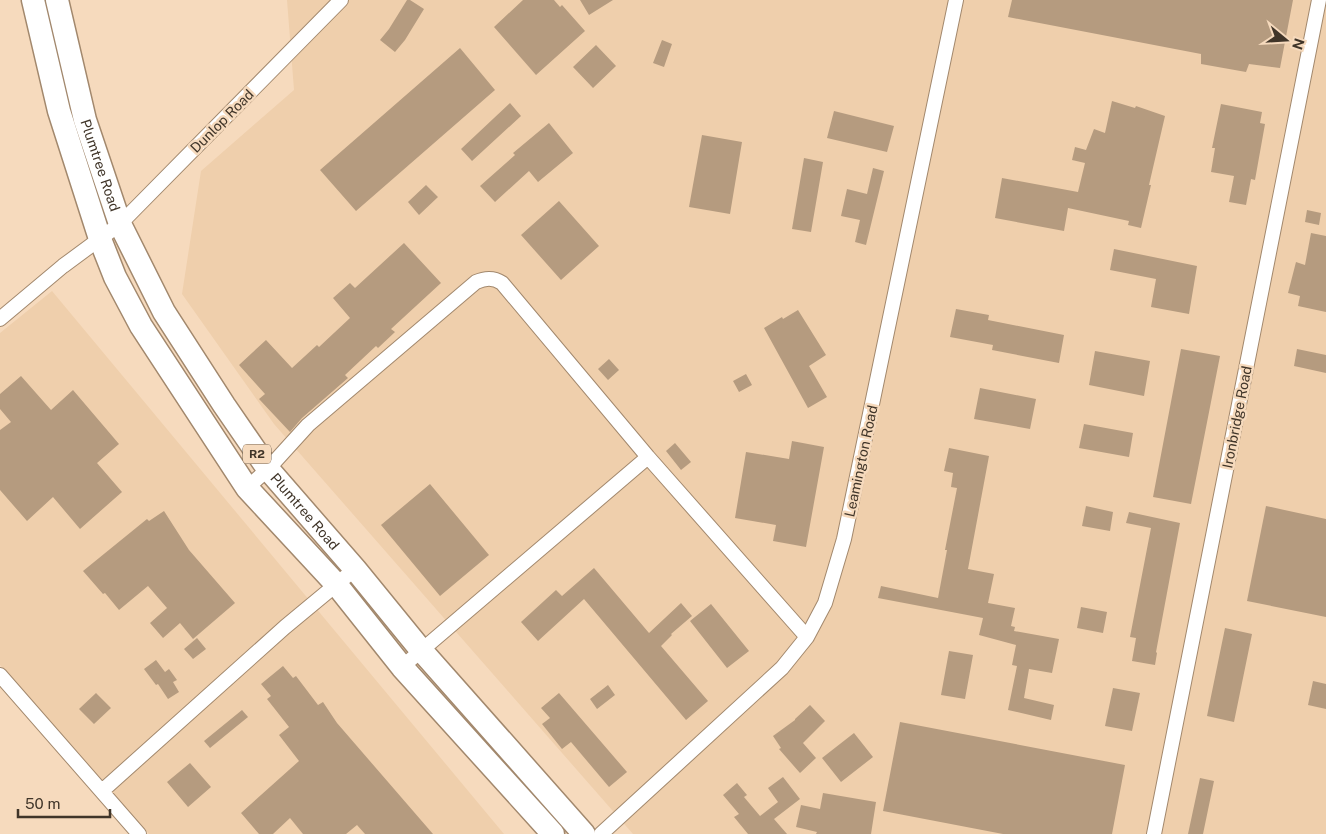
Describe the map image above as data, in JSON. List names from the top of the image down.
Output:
{
  "streets": {
    "highway": ["Plumtree Road", "R2"],
    "street": ["Dunlop Road", "Ironbridge Road", "Leamington Road"]
  },
  "crossings": [
    ["Dunlop Road", "Plumtree Road"]
  ],
  "scale_bar": "50 m",
  "north": "right"
}
